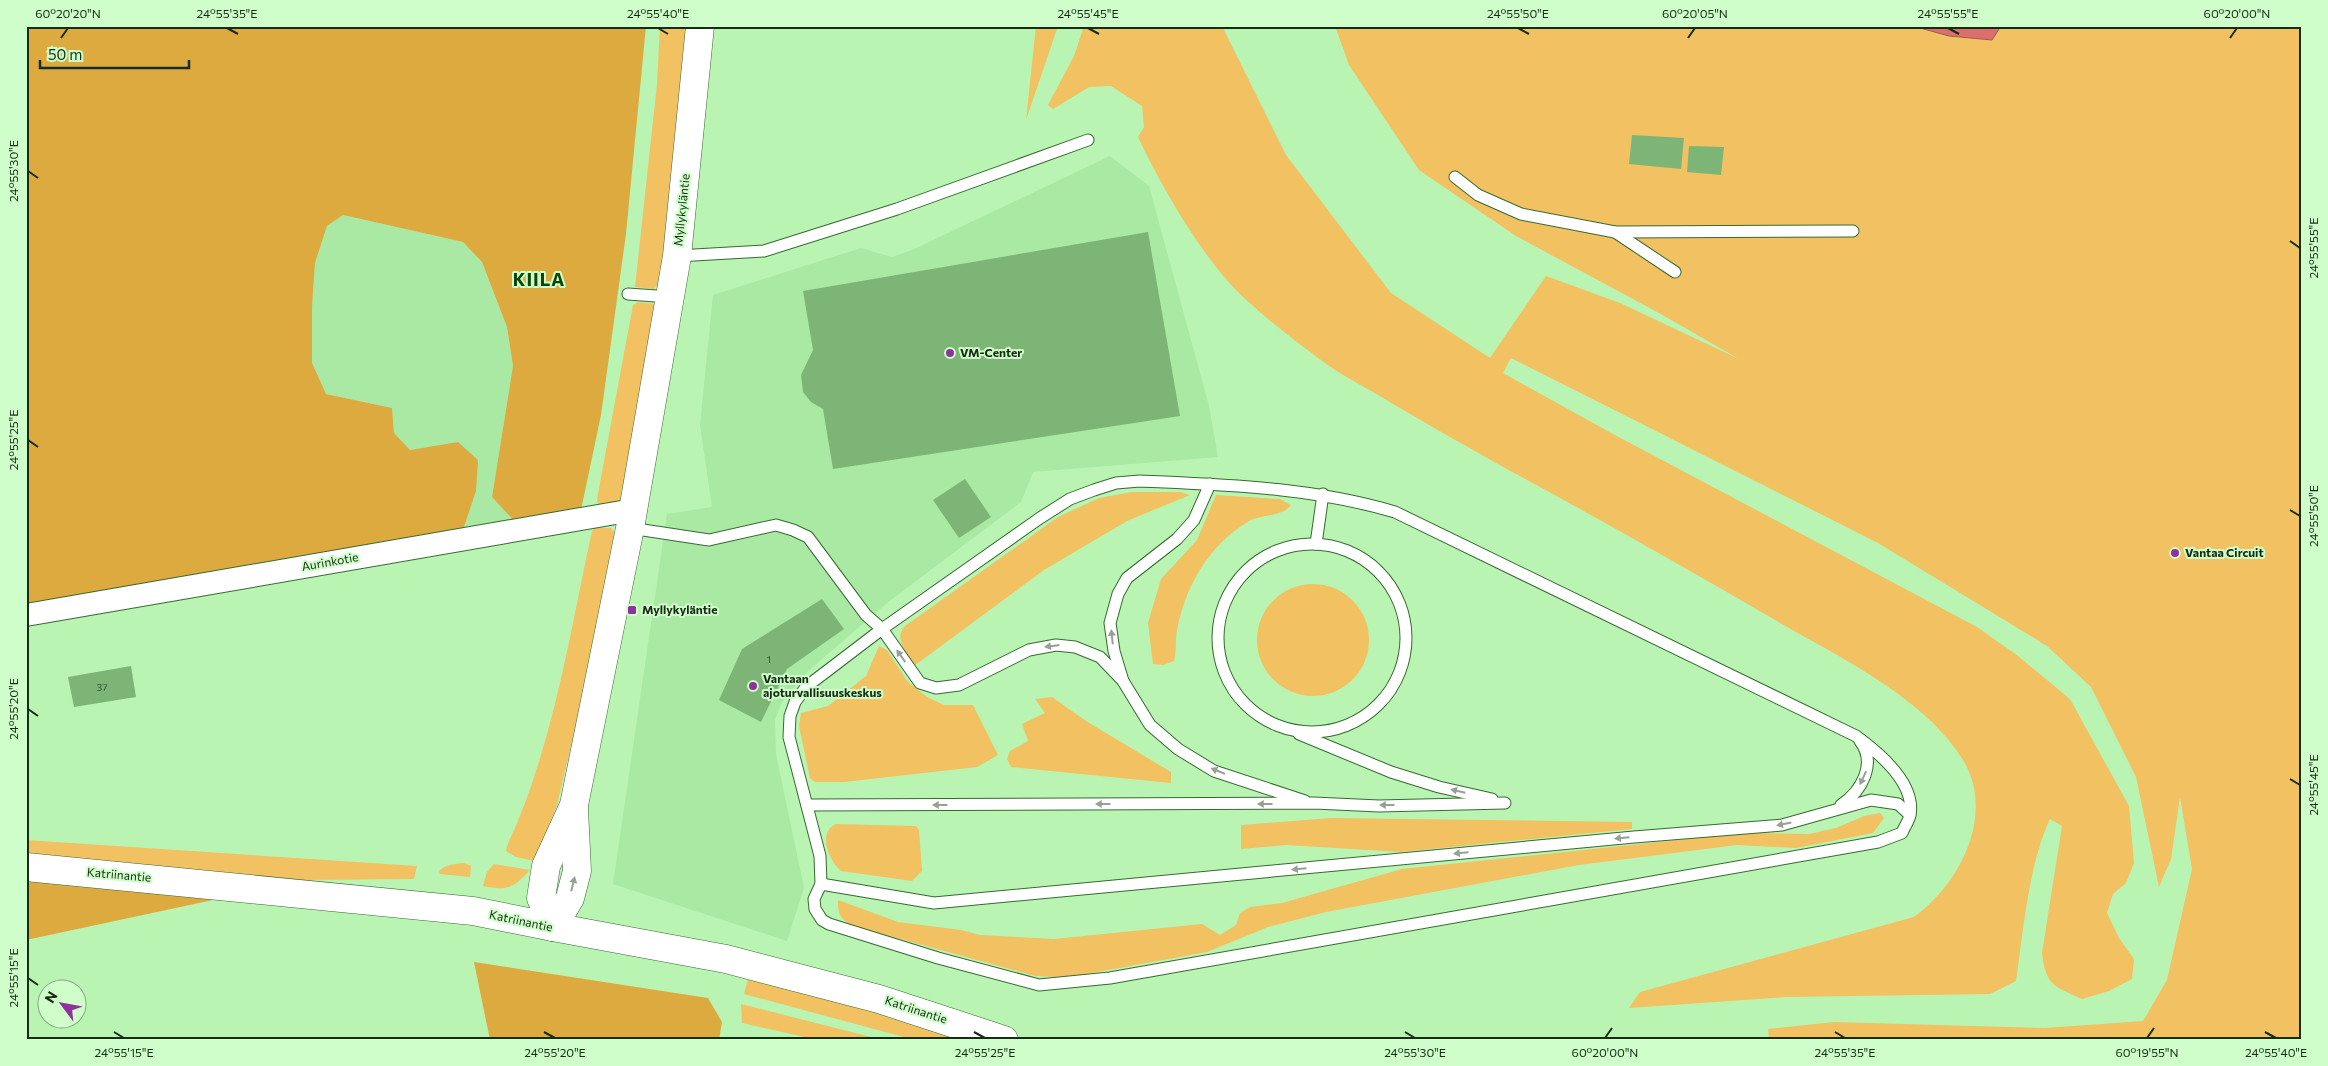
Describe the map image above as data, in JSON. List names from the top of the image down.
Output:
{
  "streets": {
    "main road": ["Myllykyläntie", "Katriinantie"],
    "street": ["Aurinkotie"]
  },
  "crossings": [
    ["Myllykyläntie", "Aurinkotie"],
    ["Myllykyläntie", "Katriinantie"]
  ],
  "districts": ["KIILA"],
  "places": {
    "other": ["VM-Center", "Vantaa Circuit", "Vantaan ajoturvallisuuskeskus"],
    "transit": ["Myllykyläntie"]
  },
  "house_numbers": ["1", "37"],
  "scale_bar": "50 m",
  "north": "top left",
  "coordinates": [
    "60°20'20\"N",
    "24°55'35\"E",
    "24°55'40\"E",
    "24°55'45\"E",
    "24°55'50\"E",
    "60°20'05\"N",
    "24°55'55\"E",
    "60°20'00\"N",
    "24°55'30\"E",
    "24°55'25\"E",
    "24°55'20\"E",
    "24°55'15\"E",
    "60°19'55\"N"
  ]
}
